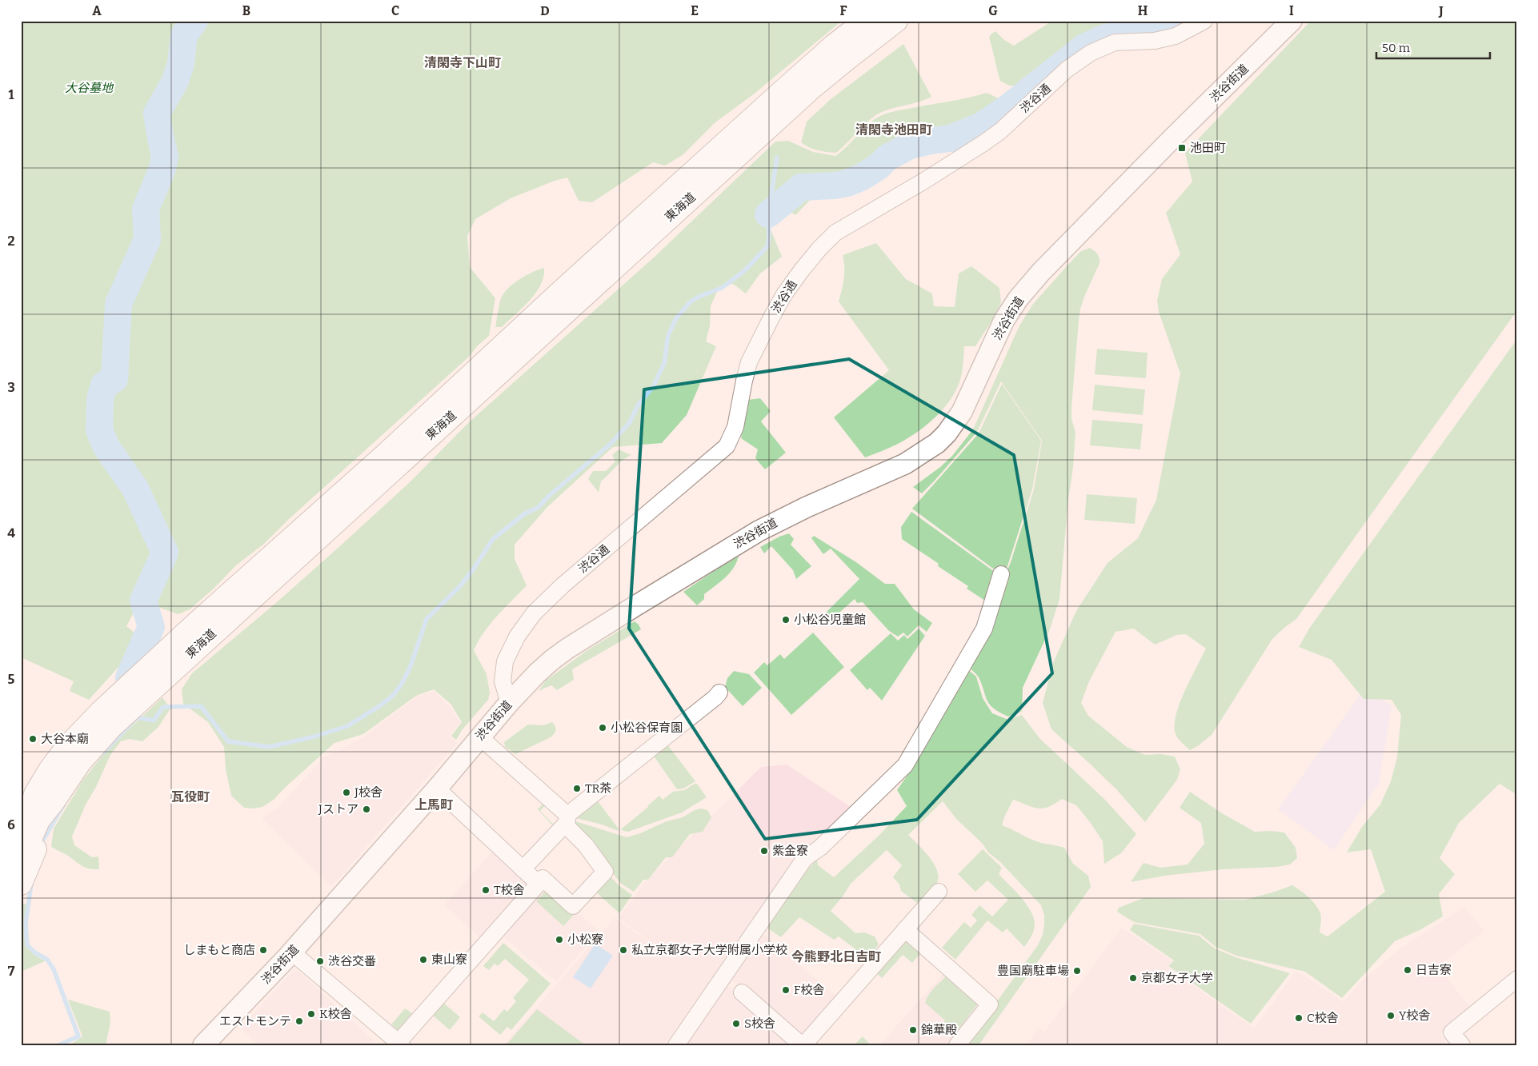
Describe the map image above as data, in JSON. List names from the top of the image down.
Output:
{
  "streets": {
    "highway": ["東海道"],
    "main road": ["渋谷街道"],
    "street": ["渋谷通"]
  },
  "crossings": [
    ["渋谷街道", "渋谷通"]
  ],
  "districts": [
    "清閑寺下山町",
    "清閑寺池田町",
    "瓦役町",
    "上馬町",
    "今熊野北日吉町"
  ],
  "parks": ["大谷墓地"],
  "places": {
    "transit": ["池田町"],
    "other": [
      "小松谷児童館",
      "小松谷保育園",
      "大谷本廟",
      "TR茶",
      "J校舎",
      "Jストア",
      "紫金寮",
      "T校舎",
      "小松寮",
      "しまもと商店",
      "私立京都女子大学附属小学校",
      "東山寮",
      "渋谷交番",
      "日吉寮",
      "豊国廟駐車場",
      "京都女子大学",
      "F校舎",
      "K校舎",
      "Y校舎",
      "C校舎",
      "エストモンテ",
      "S校舎",
      "錦華殿"
    ]
  },
  "scale_bar": "50 m",
  "grid": {
    "columns": [
      "A",
      "B",
      "C",
      "D",
      "E",
      "F",
      "G",
      "H",
      "I",
      "J"
    ],
    "rows": [
      "1",
      "2",
      "3",
      "4",
      "5",
      "6",
      "7"
    ]
  }
}
